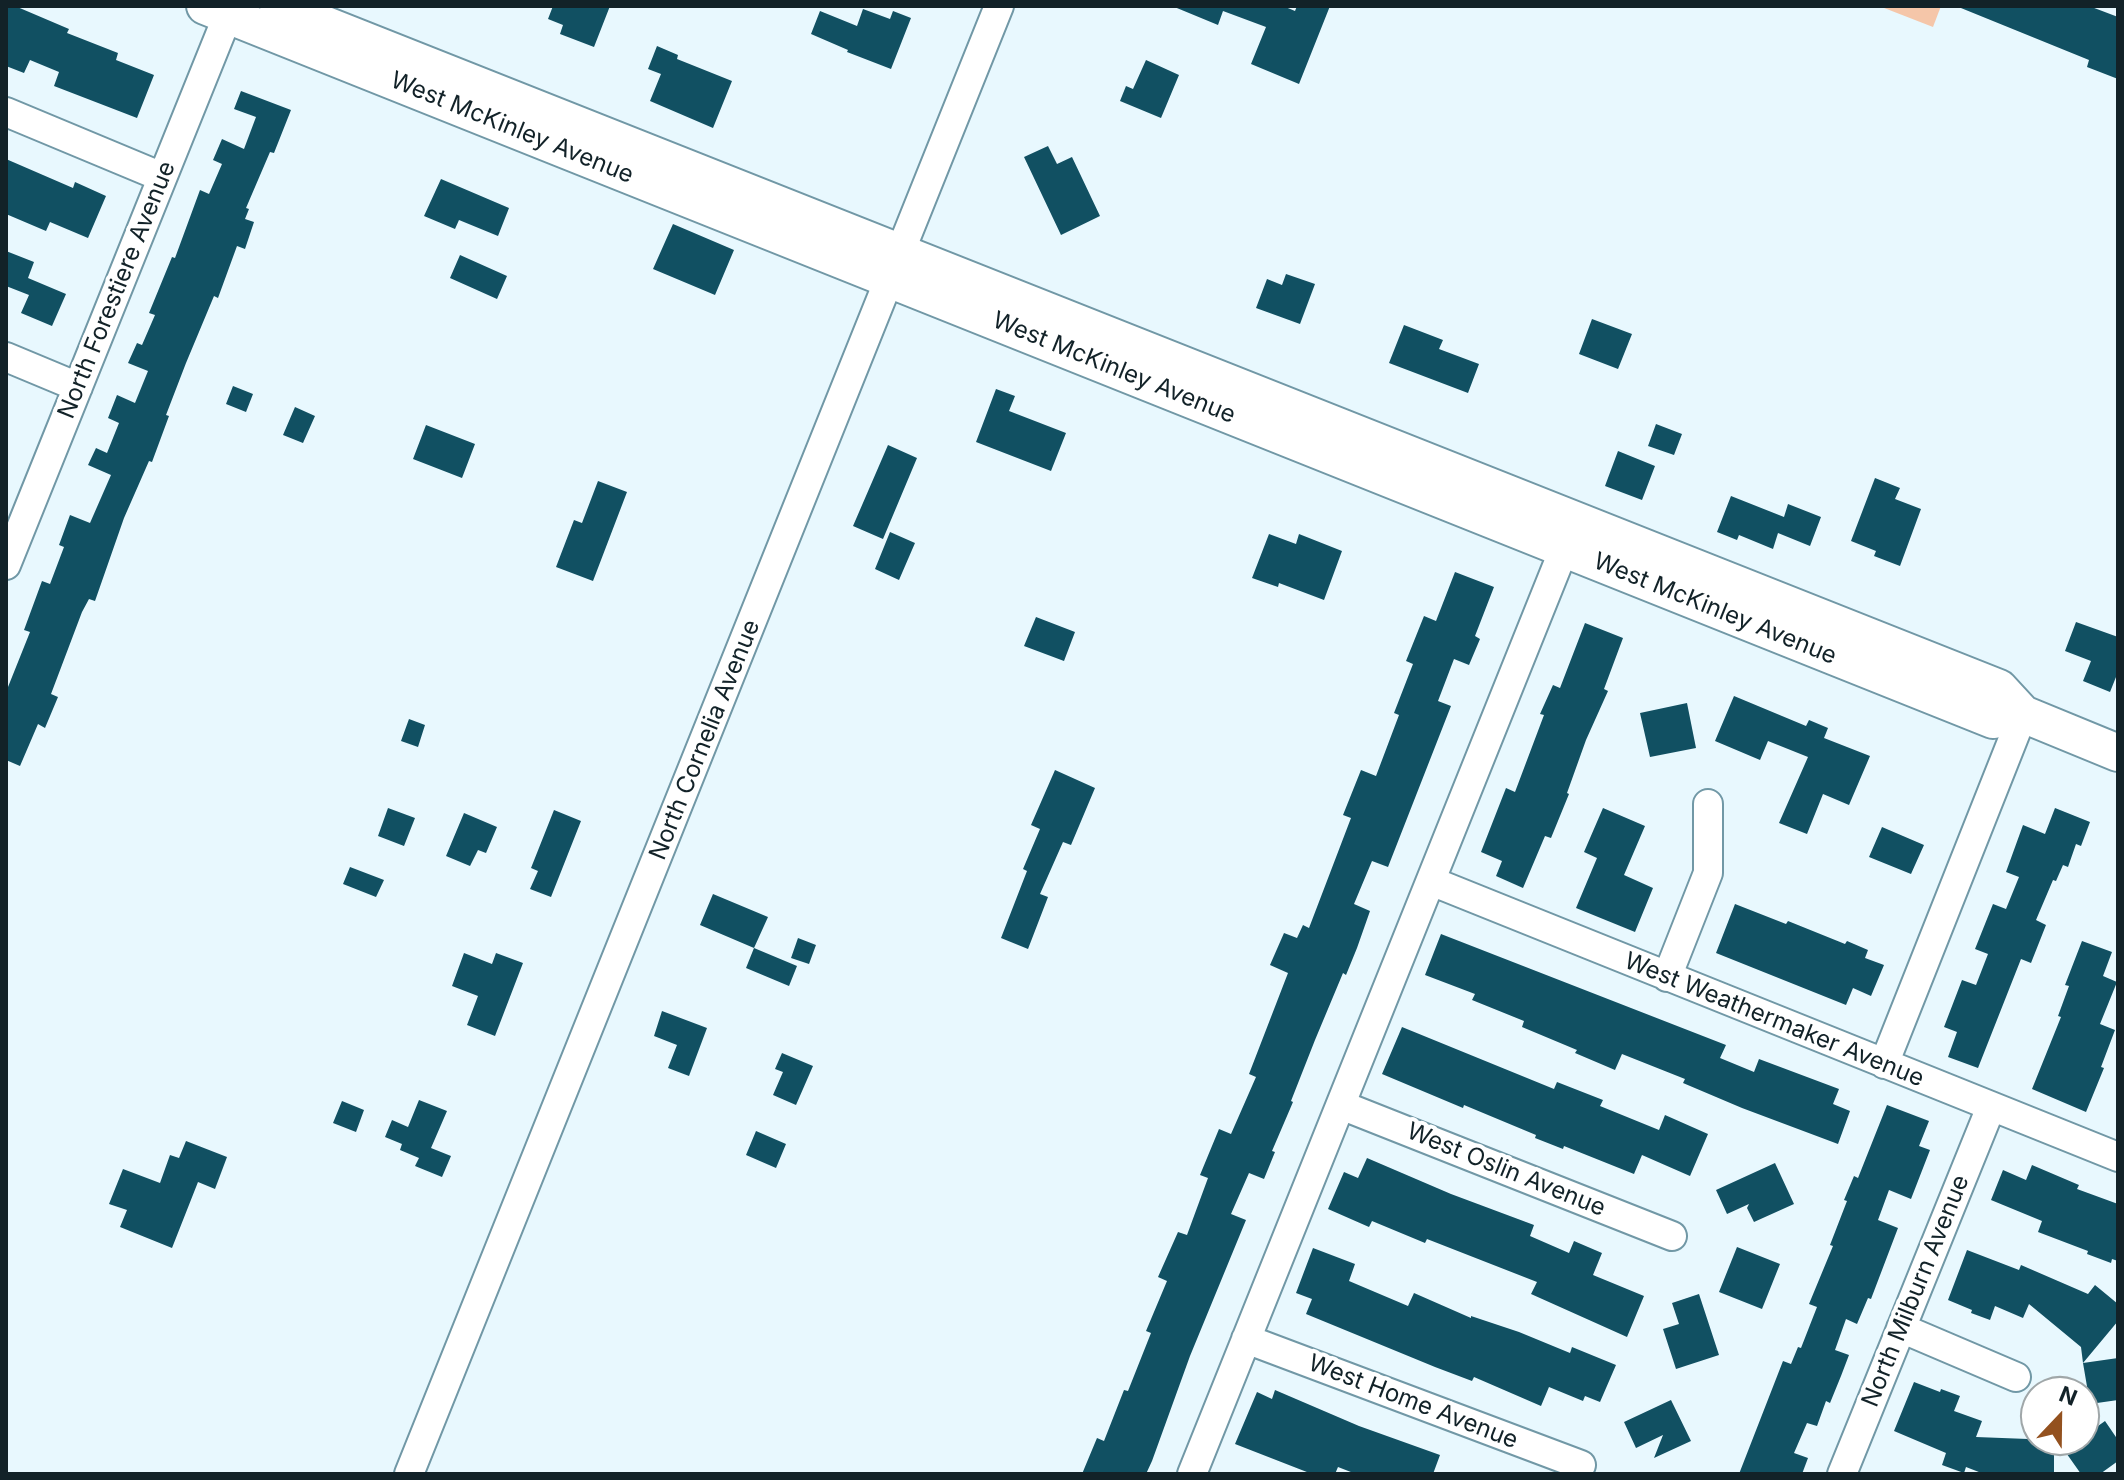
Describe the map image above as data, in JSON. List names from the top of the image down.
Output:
{
  "streets": {
    "main road": ["West McKinley Avenue"],
    "street": [
      "North Forestiere Avenue",
      "North Cornelia Avenue",
      "West Weathermaker Avenue",
      "West Oslin Avenue",
      "North Milburn Avenue",
      "West Home Avenue"
    ]
  },
  "crossings": [
    ["West McKinley Avenue", "North Forestiere Avenue"],
    ["West McKinley Avenue", "North Cornelia Avenue"],
    ["West Weathermaker Avenue", "North Milburn Avenue"]
  ],
  "north": "top"
}
